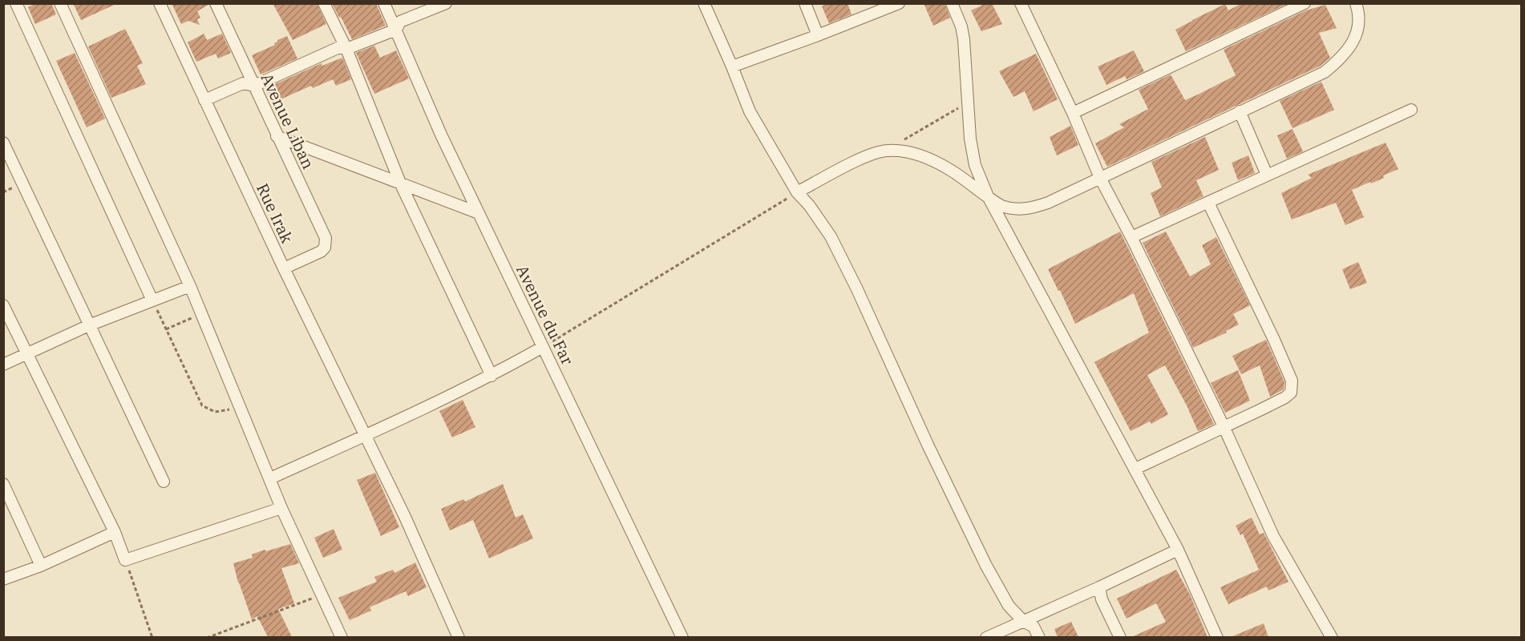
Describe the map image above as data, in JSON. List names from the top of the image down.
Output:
{
  "streets": {
    "street": ["Avenue Liban", "Rue Irak", "Avenue du Far"]
  },
  "crossings": [
    ["Avenue Liban", "Rue Irak"]
  ]
}
